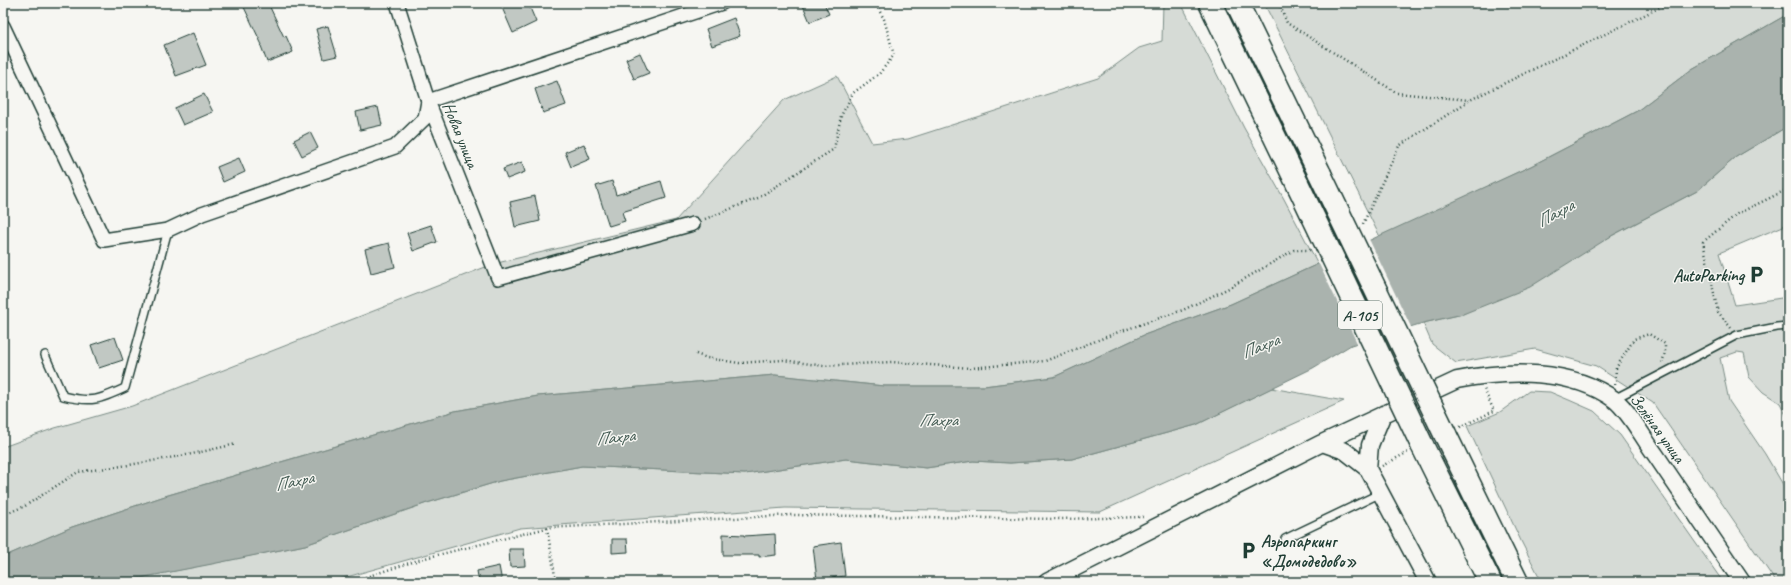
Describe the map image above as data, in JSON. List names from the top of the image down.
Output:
{
  "streets": {
    "highway": ["А-105"],
    "street": ["Новая улица", "Зелёная улица"]
  },
  "water": ["Пахра"],
  "places": {
    "parking": ["AutoParking", "Аэропаркинг «Домодедово»"]
  }
}
